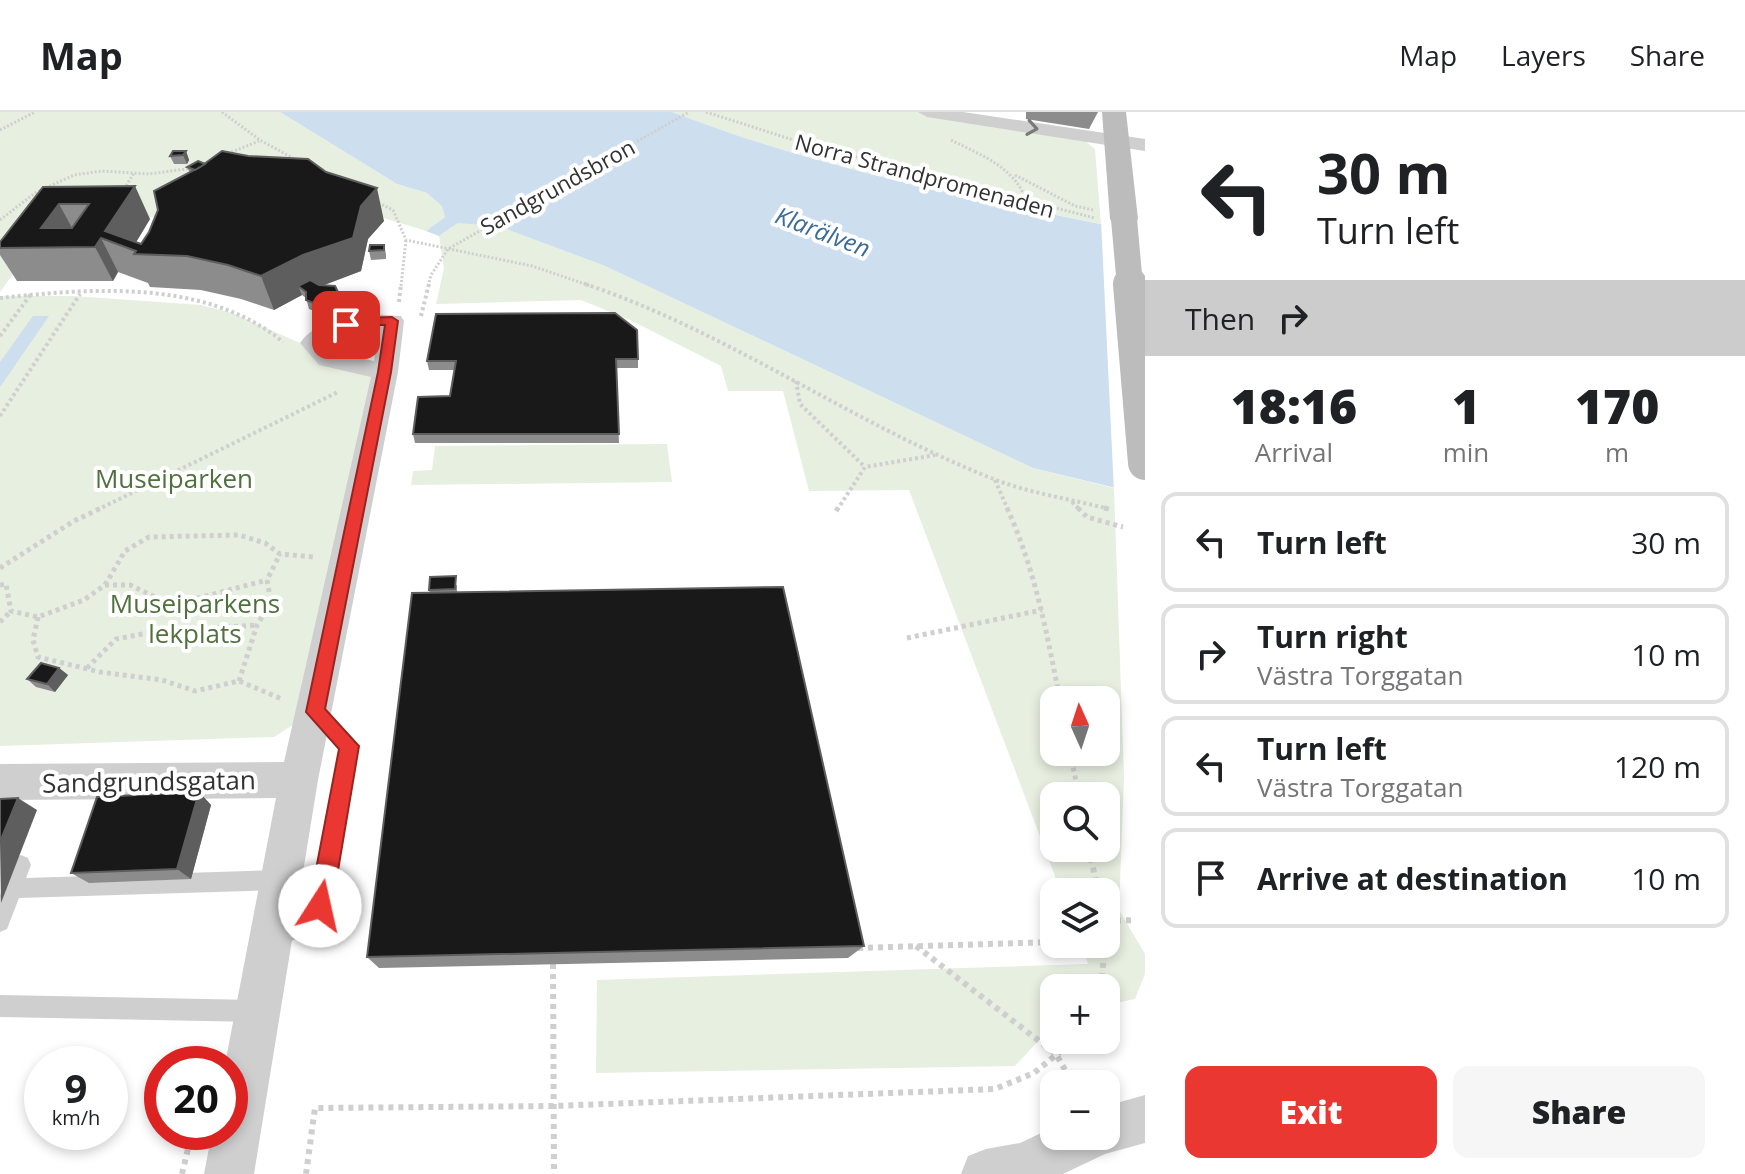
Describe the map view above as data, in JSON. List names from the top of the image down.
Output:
{
  "streets": {
    "street": ["Sandgrundsgatan"],
    "path": ["Norra Strandpromenaden", "Sandgrundsbron"]
  },
  "water": ["Klarälven"],
  "parks": ["Museiparken", "Museiparkens lekplats"],
  "north": "top",
  "page": {
    "header": "Map",
    "nav": ["Map", "Layers", "Share"],
    "turn": ["30 m", "Turn left"],
    "then": "Then",
    "eta": [
      "18:16",
      "Arrival",
      "1",
      "min",
      "170",
      "m"
    ],
    "list": [
      {
        "name": "Turn left",
        "value": "30 m"
      },
      {
        "name": "Turn right",
        "note": "Västra Torggatan",
        "value": "10 m"
      },
      {
        "name": "Turn left",
        "note": "Västra Torggatan",
        "value": "120 m"
      },
      {
        "name": "Arrive at destination",
        "value": "10 m"
      }
    ],
    "map_buttons": ["+", "−"],
    "speed": "9 km/h",
    "limit": "20",
    "buttons": ["Exit", "Share"]
  }
}
